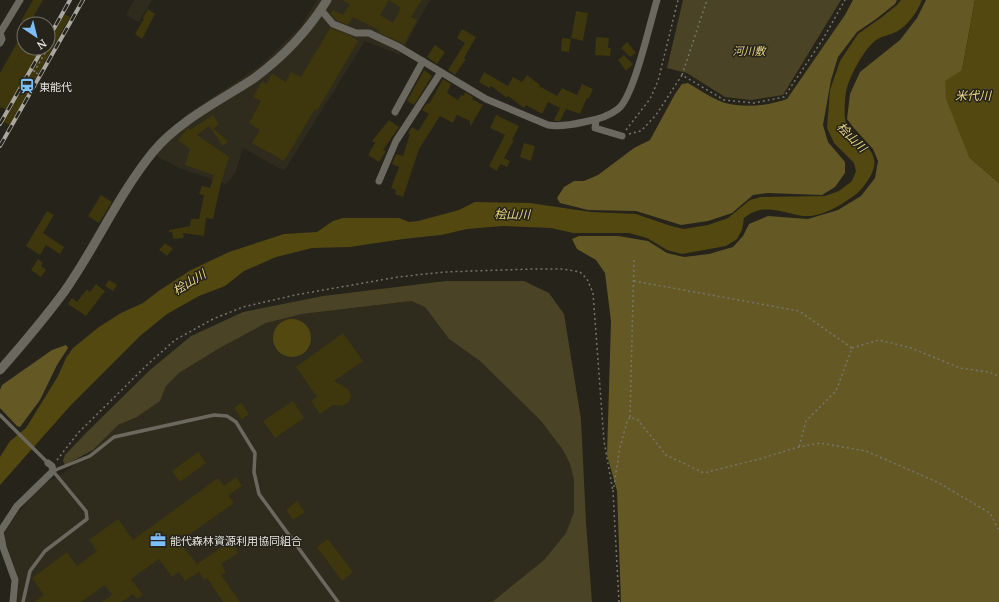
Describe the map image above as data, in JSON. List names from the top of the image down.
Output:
{
  "water": ["米代川", "桧山川"],
  "parks": ["河川敷"],
  "places": {
    "station": ["東能代"],
    "office": ["能代森林資源利用協同組合"]
  },
  "north": "bottom right"
}
